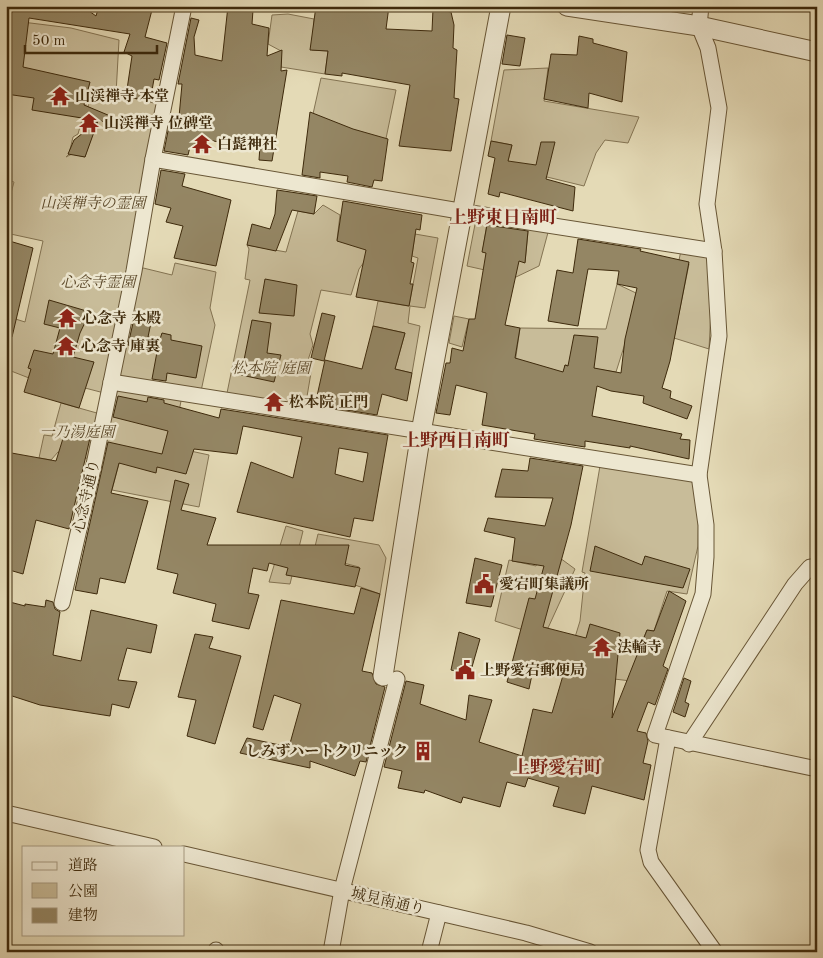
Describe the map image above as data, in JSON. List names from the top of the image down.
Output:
{
  "streets": {
    "street": ["心念寺通り", "城見南通り"]
  },
  "districts": ["上野東日南町", "上野西日南町", "上野愛宕町"],
  "parks": [
    "山渓禅寺の霊園",
    "心念寺霊園",
    "松本院 庭園",
    "一乃湯庭園"
  ],
  "places": {
    "temple": [
      "山渓禅寺 本堂",
      "山渓禅寺 位碑堂",
      "白髭神社",
      "心念寺 本殿",
      "心念寺 庫裏",
      "松本院 正門",
      "法輪寺"
    ],
    "public building": ["愛宕町集議所", "上野愛宕郵便局"],
    "building": ["しみずハートクリニック"]
  },
  "legend": ["道路", "公園", "建物"],
  "scale_bar": "50 m"
}
